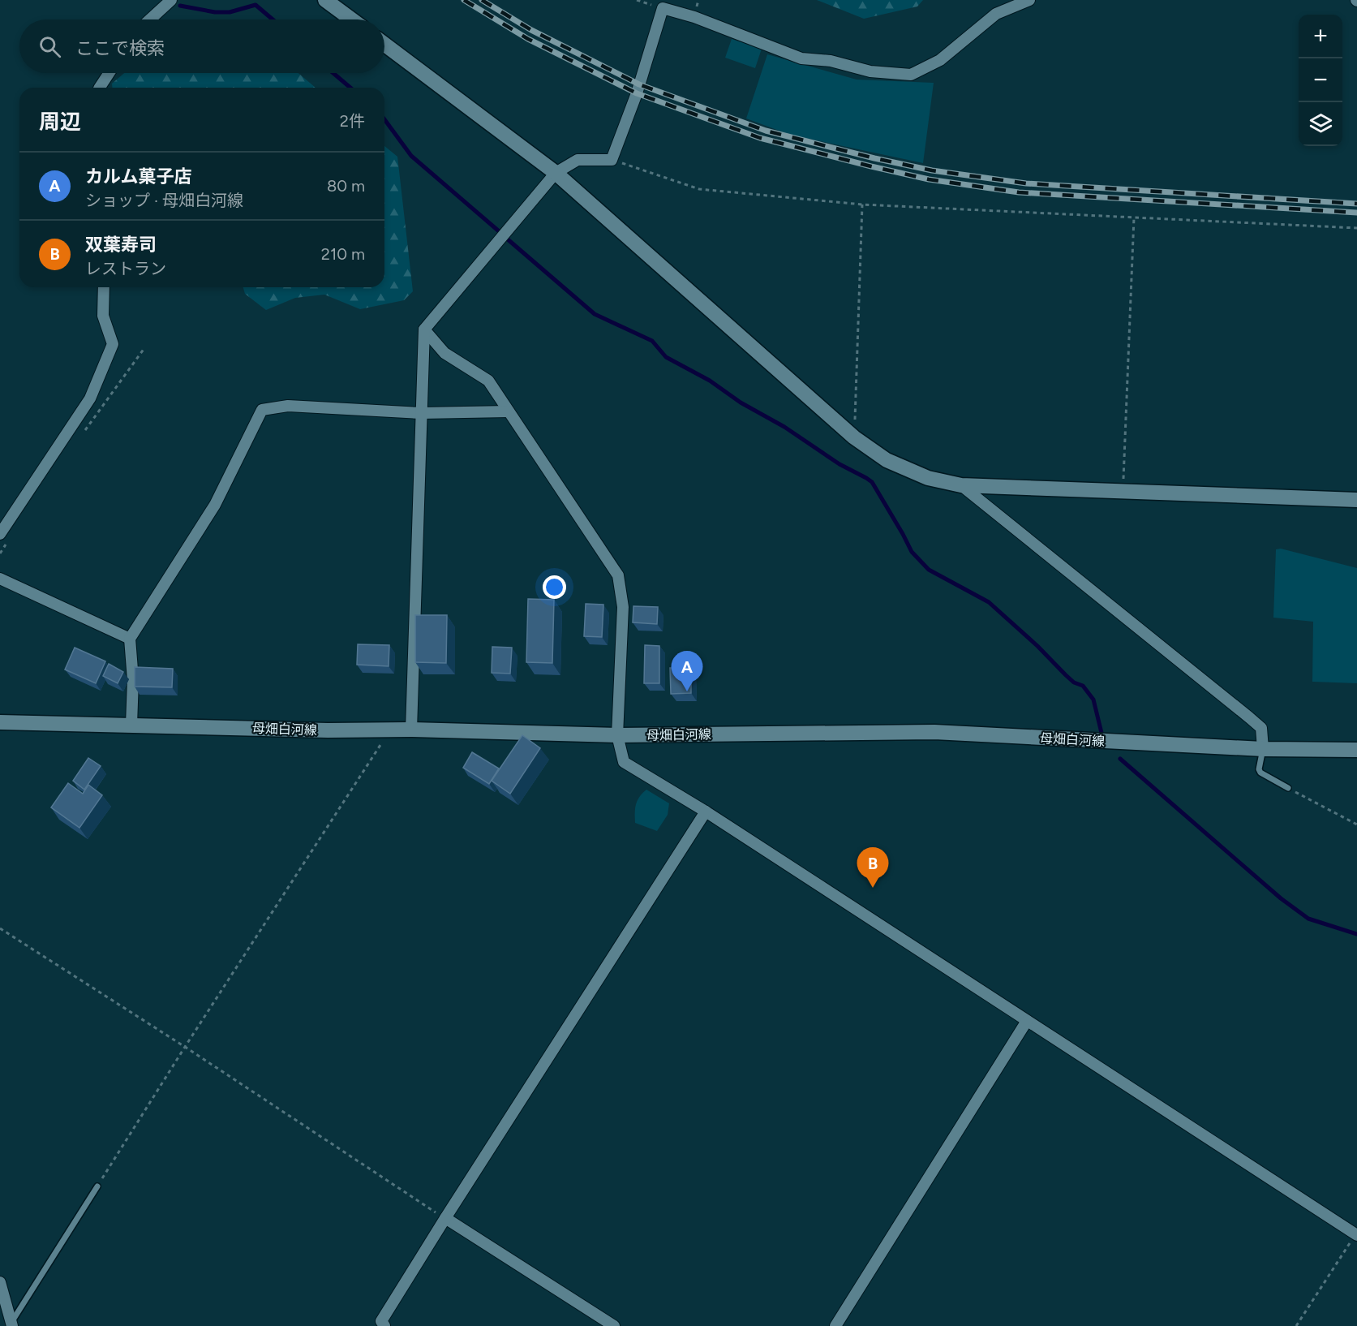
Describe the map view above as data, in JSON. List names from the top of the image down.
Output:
{
  "streets": {
    "main road": ["母畑白河線"]
  },
  "page": {
    "map_buttons": ["+", "−"],
    "search": "ここで検索",
    "heading": ["周辺", "2件"],
    "list": [
      {
        "mark": "A",
        "name": "カルム菓子店",
        "note": "ショップ · 母畑白河線",
        "value": "80 m"
      },
      {
        "mark": "B",
        "name": "双葉寿司",
        "note": "レストラン",
        "value": "210 m"
      }
    ],
    "pins": ["A", "B"]
  }
}
